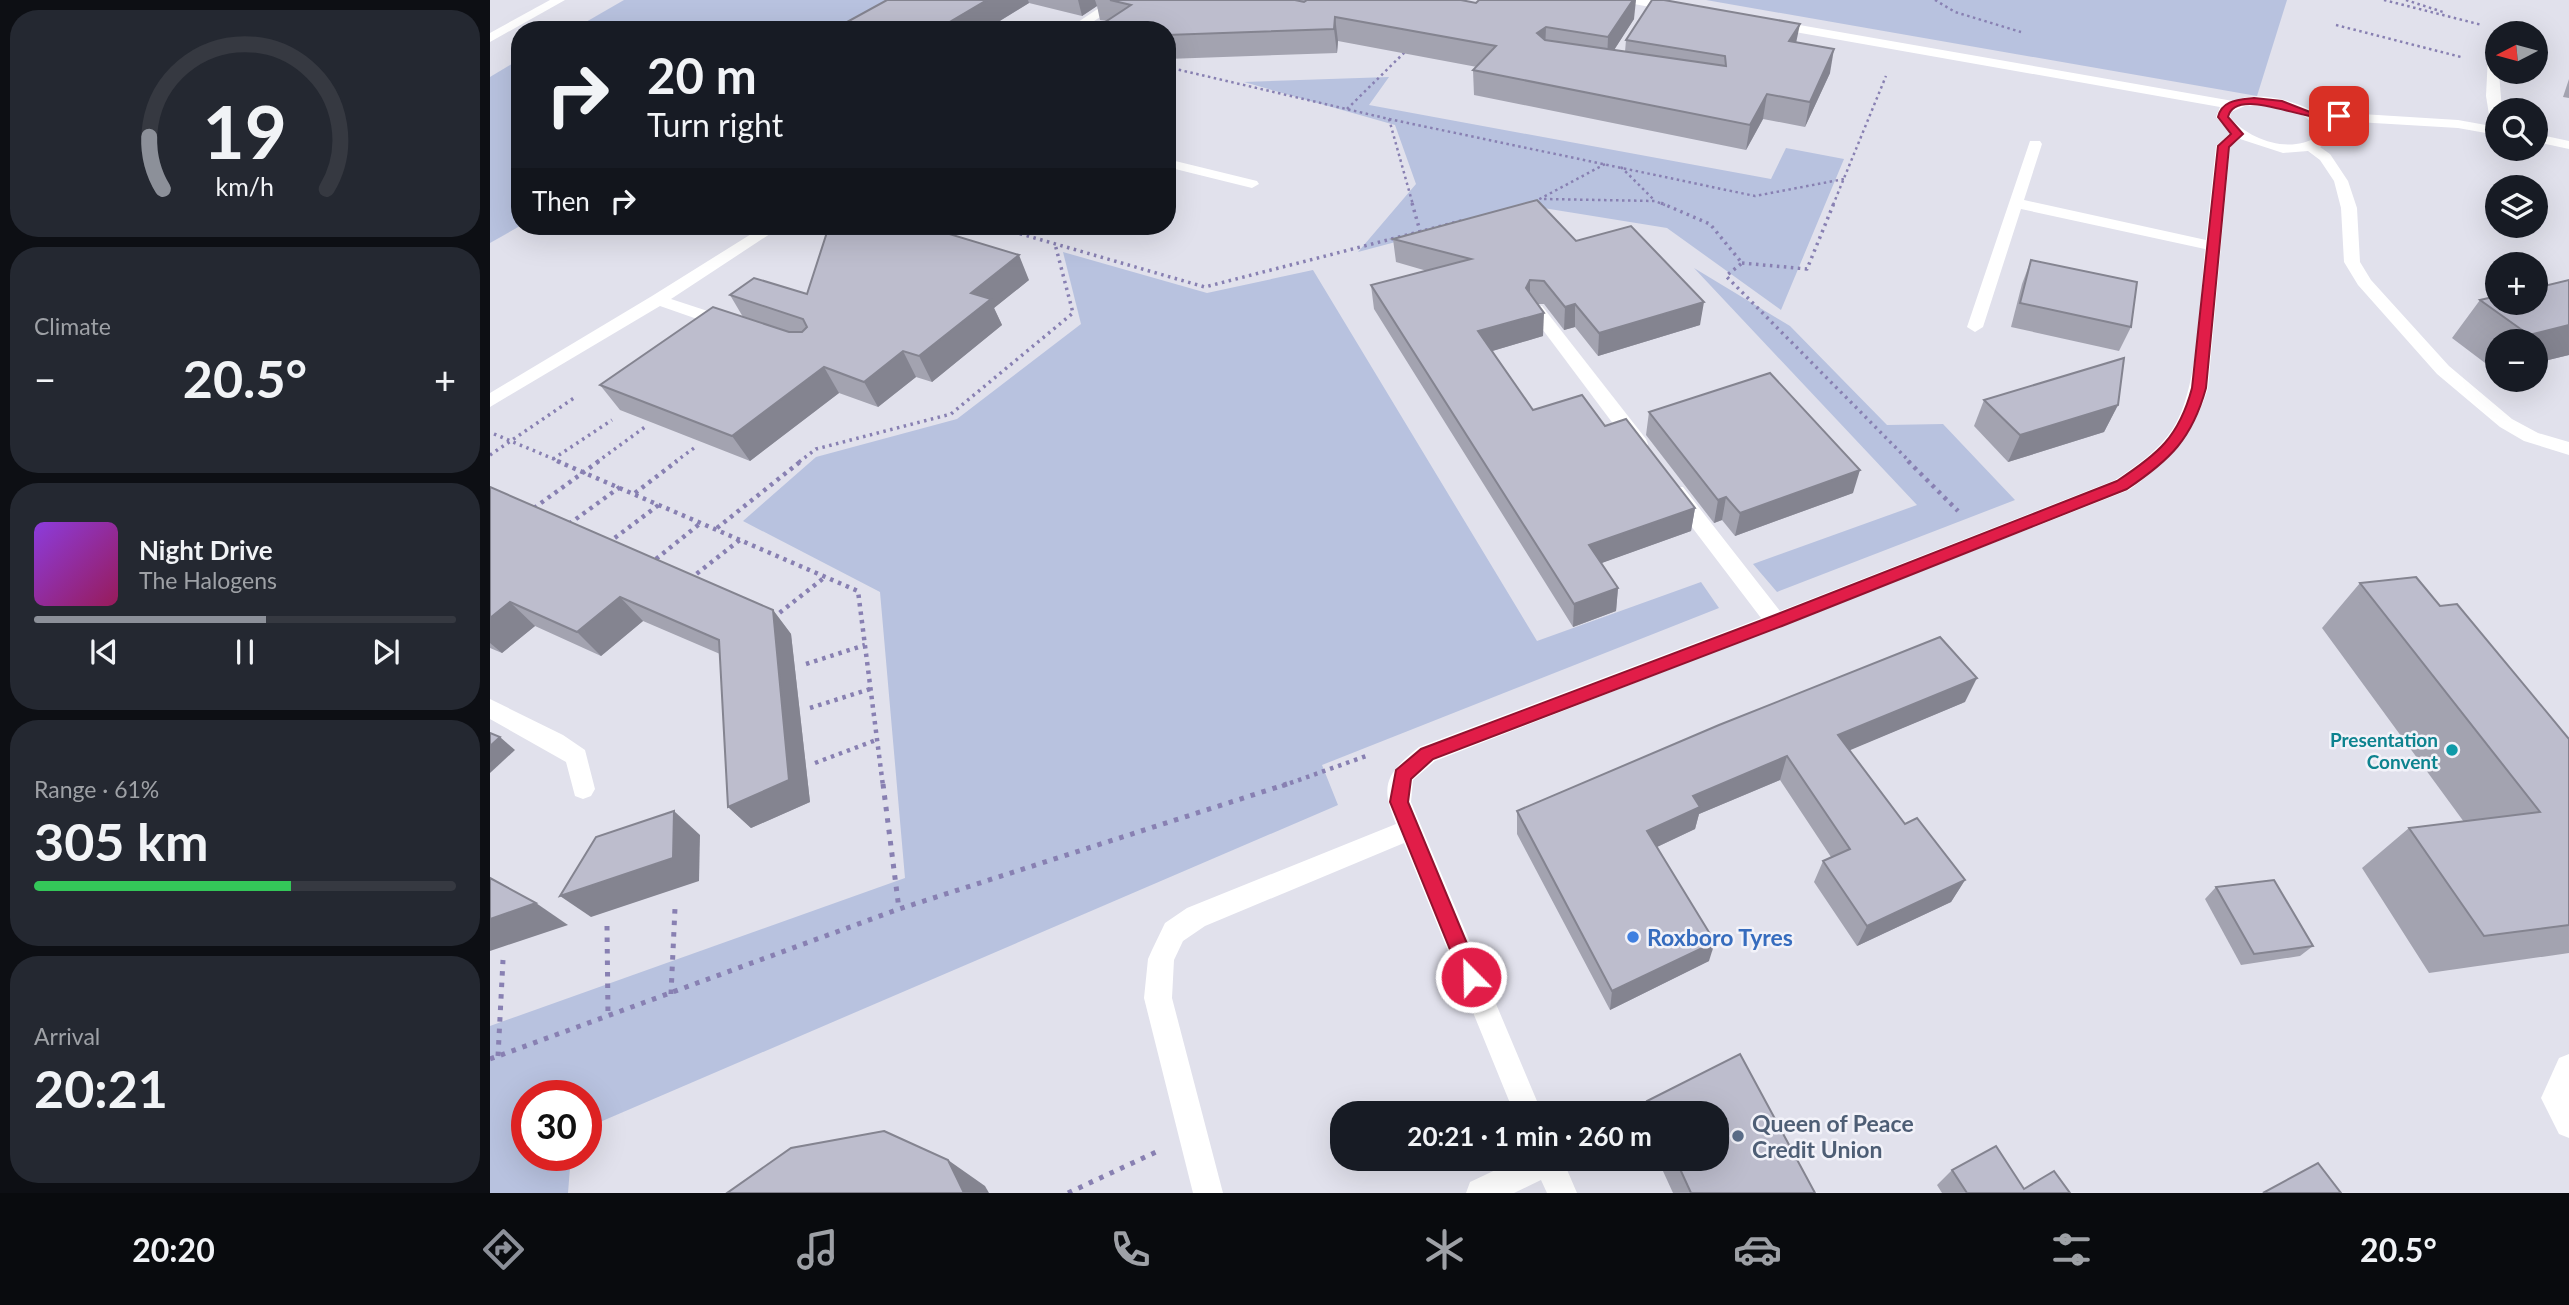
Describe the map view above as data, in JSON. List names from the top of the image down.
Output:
{
  "places": ["Presentation Convent", "Roxboro Tyres", "Queen of Peace Credit Union"],
  "north": "left",
  "page": {
    "map_buttons": ["+", "−"],
    "turn": ["20 m", "Turn right"],
    "then": "Then",
    "tile": [
      "Climate",
      ["Range · 61%", "305 km"],
      ["Arrival", "20:21"]
    ],
    "heat": ["−", "20.5°", "+"],
    "song": ["Night Drive", "The Halogens"],
    "limit": "30",
    "trip": "20:21 · 1 min · 260 m",
    "tabs": ["20:20", "20.5°"],
    "gauge": ["19", "km/h"]
  }
}
